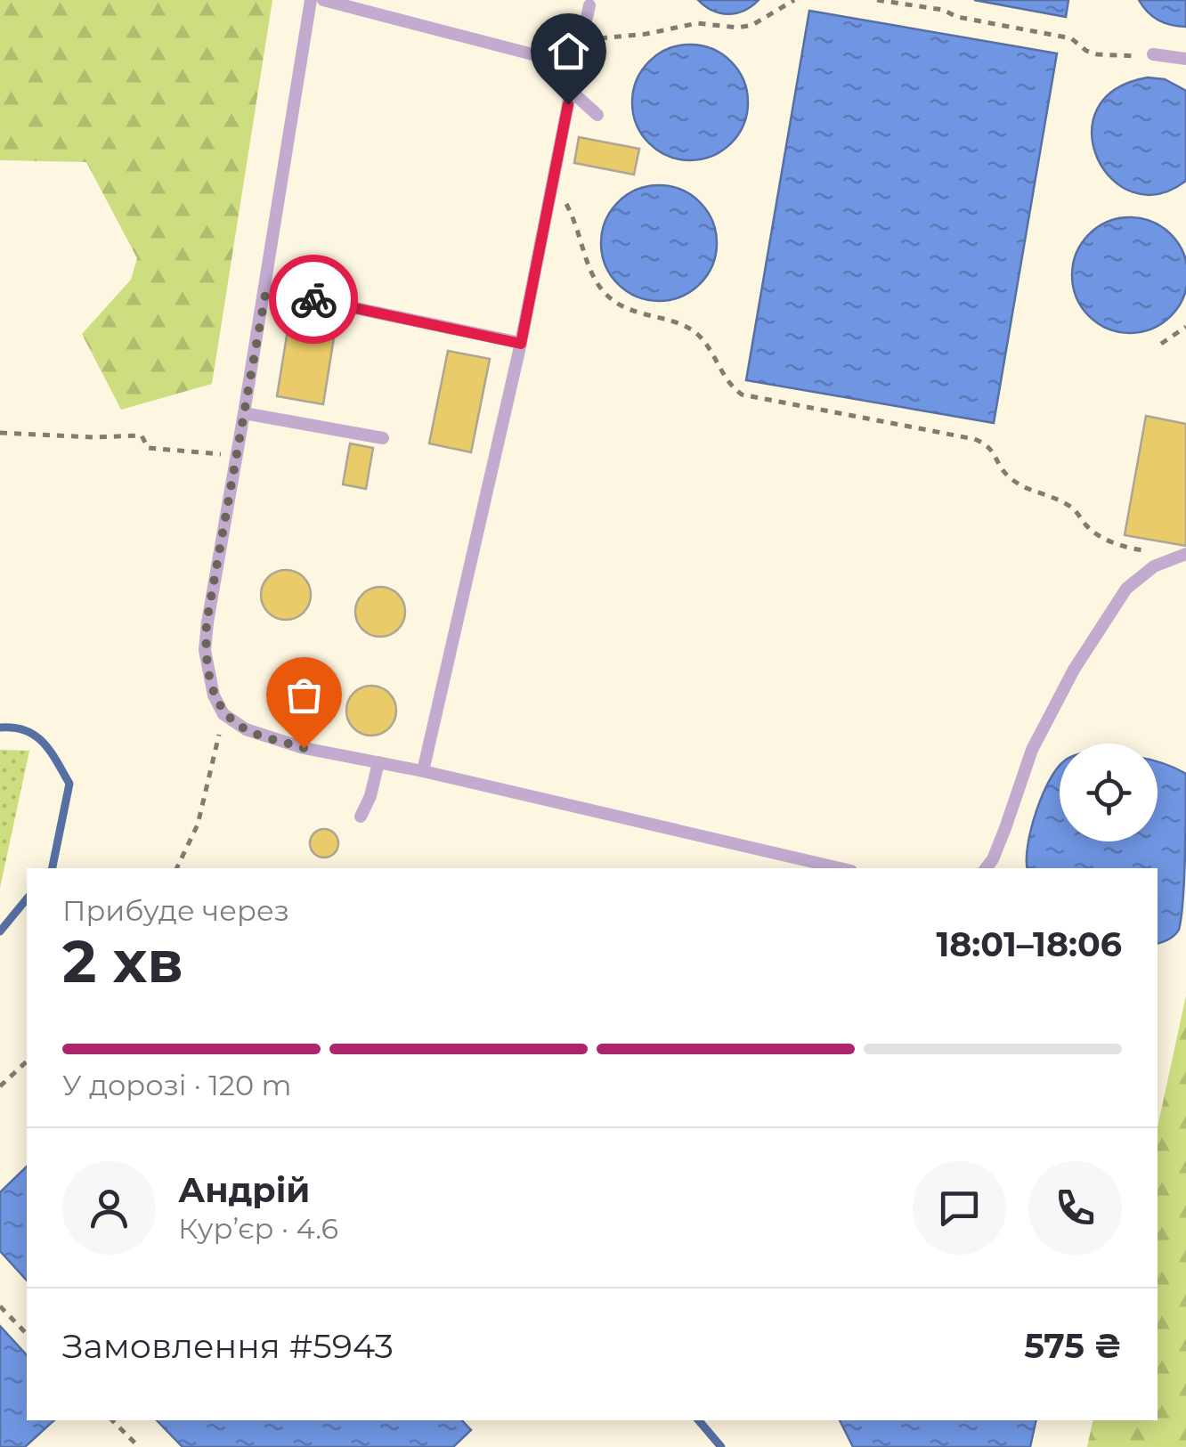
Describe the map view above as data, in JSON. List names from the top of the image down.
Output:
{
  "page": {
    "heading": ["2 хв", "Прибуде через", "18:01–18:06"],
    "panel": [
      "Андрій",
      "Кур’єр · 4.6",
      "Замовлення #5943",
      "575 ₴"
    ],
    "bar": "У дорозі · 120 m"
  }
}
